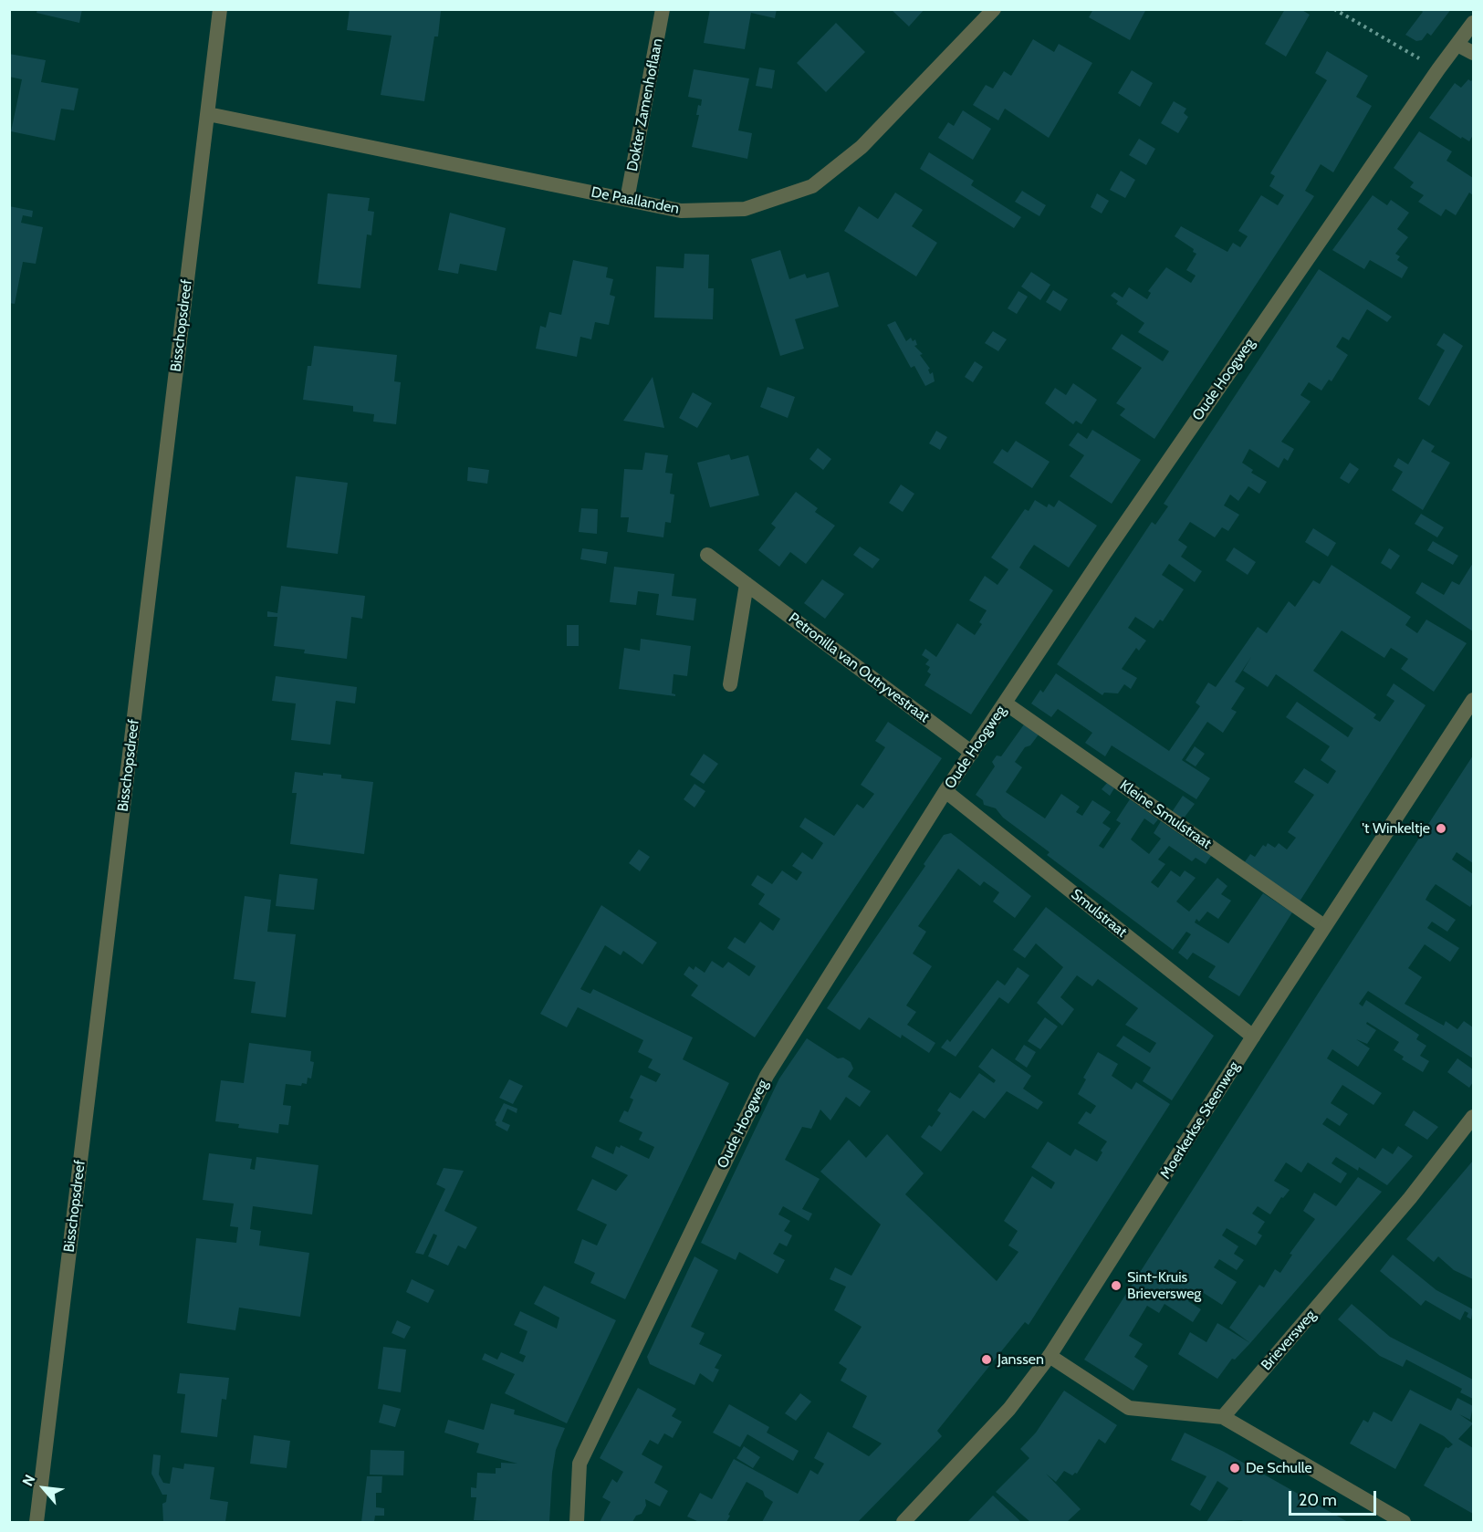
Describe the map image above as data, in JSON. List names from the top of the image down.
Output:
{
  "streets": {
    "street": [
      "Dokter Zamenhoflaan",
      "De Paallanden",
      "Bisschopsdreef",
      "Oude Hoogweg",
      "Petronilla van Outryvestraat",
      "Kleine Smulstraat",
      "Smulstraat",
      "Moerkerkse Steenweg",
      "Brieversweg"
    ]
  },
  "crossings": [
    ["Dokter Zamenhoflaan", "De Paallanden"],
    ["De Paallanden", "Bisschopsdreef"],
    ["Oude Hoogweg", "Petronilla van Outryvestraat"],
    ["Oude Hoogweg", "Kleine Smulstraat"],
    ["Oude Hoogweg", "Smulstraat"],
    ["Kleine Smulstraat", "Moerkerkse Steenweg"],
    ["Smulstraat", "Moerkerkse Steenweg"]
  ],
  "places": [
    "'t Winkeltje",
    "Sint-Kruis Brieversweg",
    "Janssen",
    "De Schulle"
  ],
  "scale_bar": "20 m",
  "north": "top left"
}
